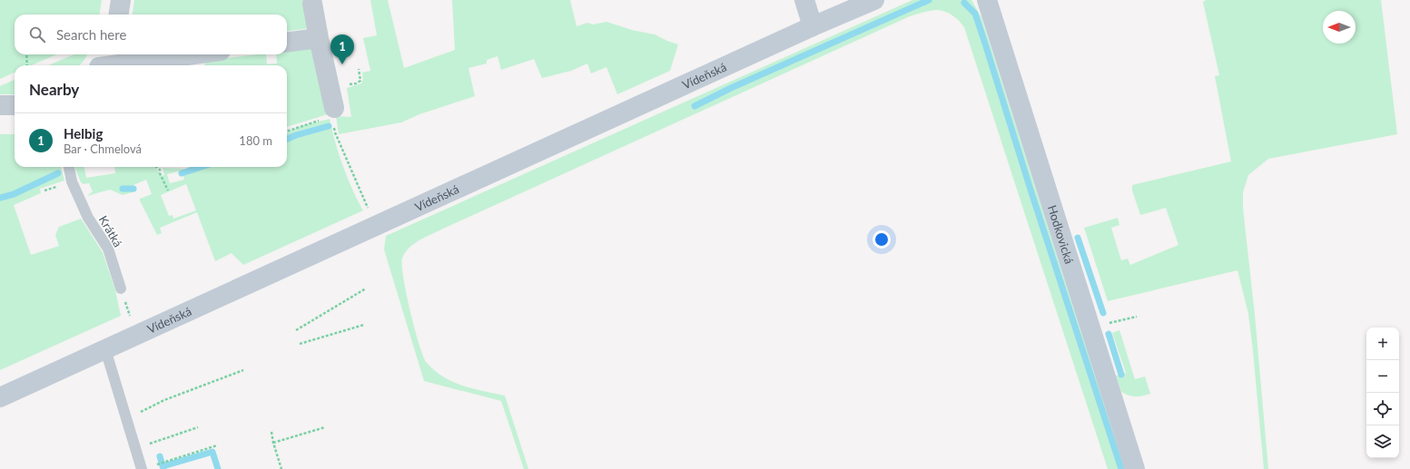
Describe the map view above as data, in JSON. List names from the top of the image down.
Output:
{
  "streets": {
    "main road": ["Vídeňská", "Hodkovická"],
    "lane": ["Krátká"]
  },
  "north": "left",
  "page": {
    "search": "Search here",
    "pins": "1",
    "heading": "Nearby",
    "list": [
      {
        "mark": "1",
        "name": "Helbig",
        "note": "Bar · Chmelová",
        "value": "180 m"
      }
    ],
    "map_buttons": ["+", "−"]
  }
}
